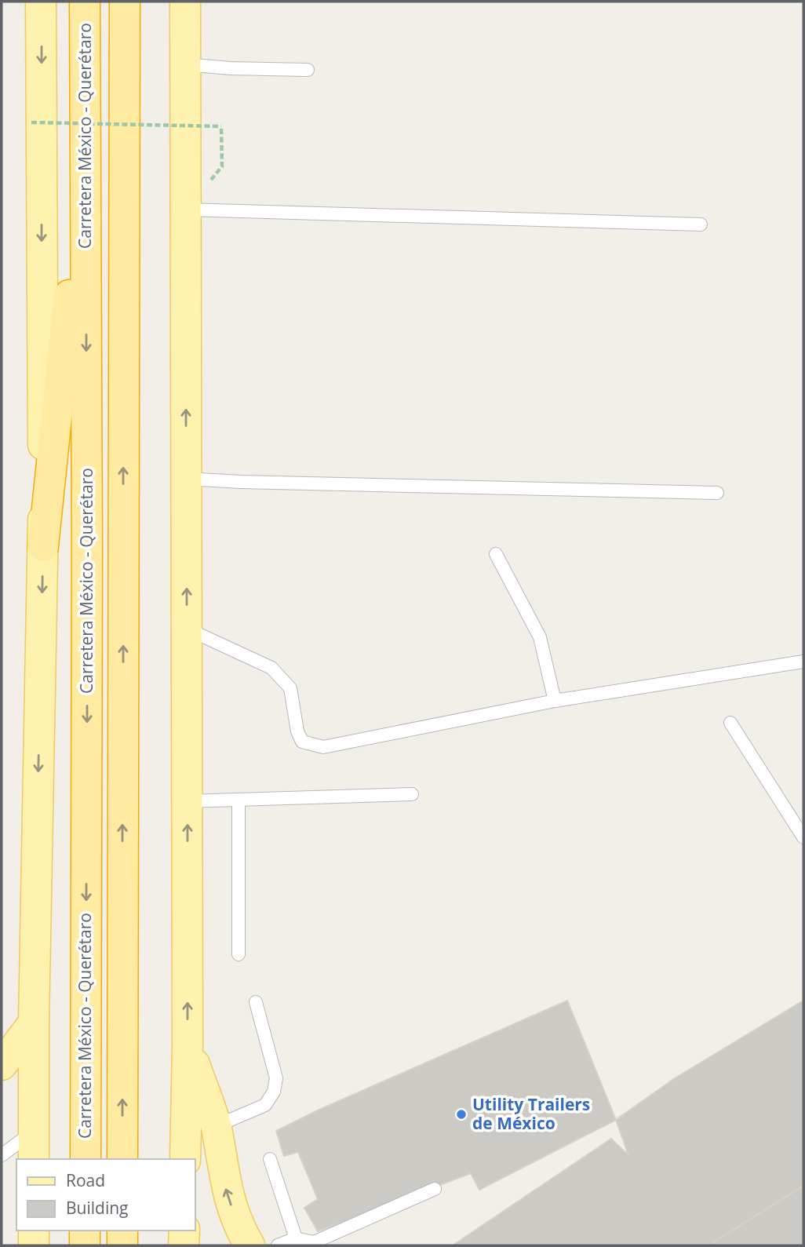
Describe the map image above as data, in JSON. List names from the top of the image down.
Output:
{
  "streets": {
    "highway": ["Carretera México - Querétaro"]
  },
  "places": ["Utility Trailers de México"],
  "legend": ["Road", "Building"]
}
